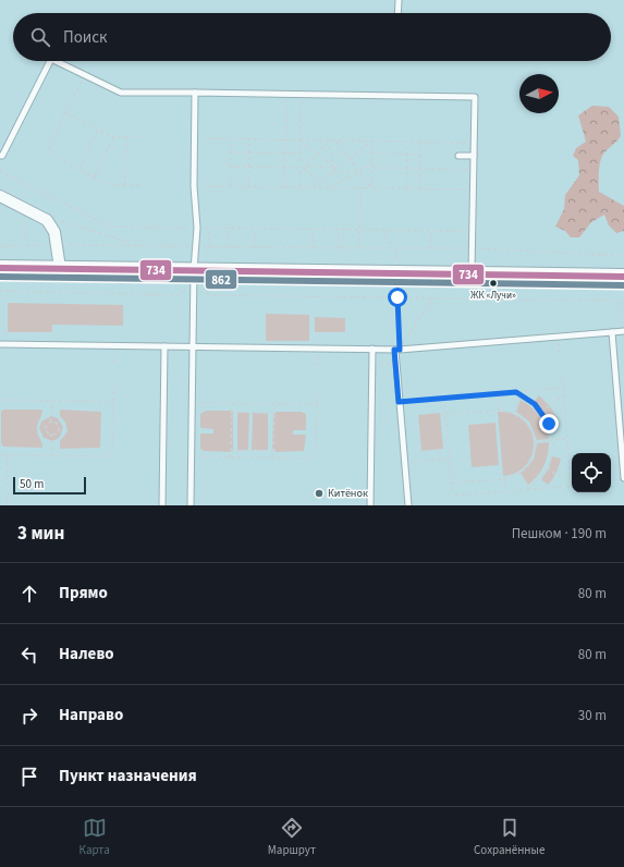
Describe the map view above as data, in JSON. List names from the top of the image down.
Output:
{
  "places": ["ЖК «Лучи»", "Китёнок"],
  "lines": ["transit line 734", "transit line 862"],
  "scale_bar": "50 m",
  "north": "right",
  "page": {
    "search": "Поиск",
    "scale": "50 m",
    "heading": ["3 мин", "Пешком · 190 m"],
    "list": [
      ["Прямо", "80 m"],
      ["Налево", "80 m"],
      ["Направо", "30 m"],
      "Пункт назначения"
    ],
    "nav": ["Карта", "Маршрут", "Сохранённые"]
  }
}
